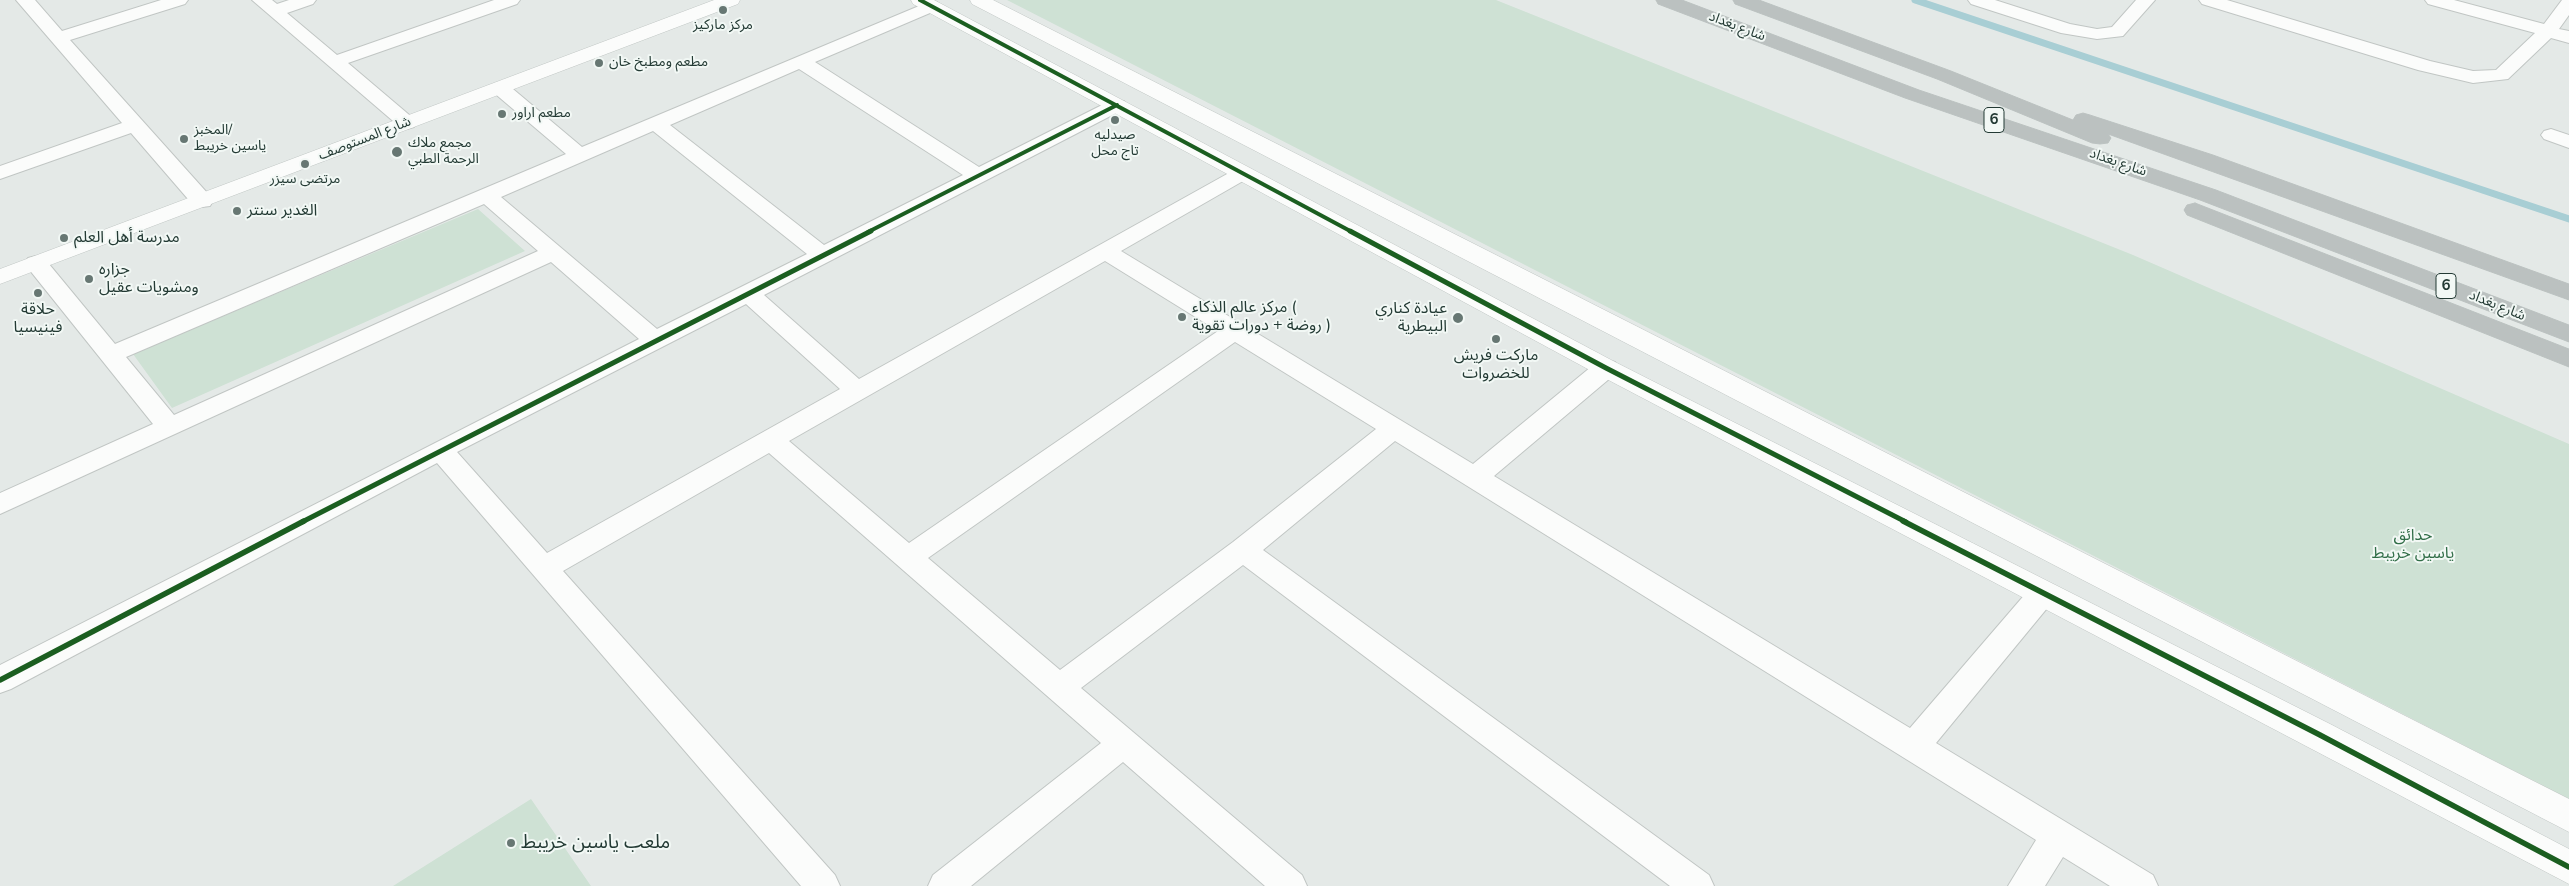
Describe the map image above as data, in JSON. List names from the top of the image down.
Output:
{
  "streets": {
    "highway": ["شارع بغداد", "6"],
    "street": ["شارع المستوصف"]
  },
  "parks": ["حدائق ياسين خريبط"],
  "places": [
    "مركز ماركيز",
    "مطعم ومطبخ خان",
    "مطعم اراور",
    "صيدليه تاج محل",
    "المخبز/ ياسين خريبط",
    "مجمع ملاك الرحمة الطبي",
    "مرتضى سيزر",
    "الغدير سنتر",
    "مدرسة أهل العلم",
    "جزاره ومشويات عقيل",
    "حلاقة فينيسيا",
    "مركز عالم الذكاء ( روضة + دورات تقوية )",
    "عيادة كناري البيطرية",
    "ماركت فريش للخضروات",
    "ملعب ياسين خريبط"
  ]
}
